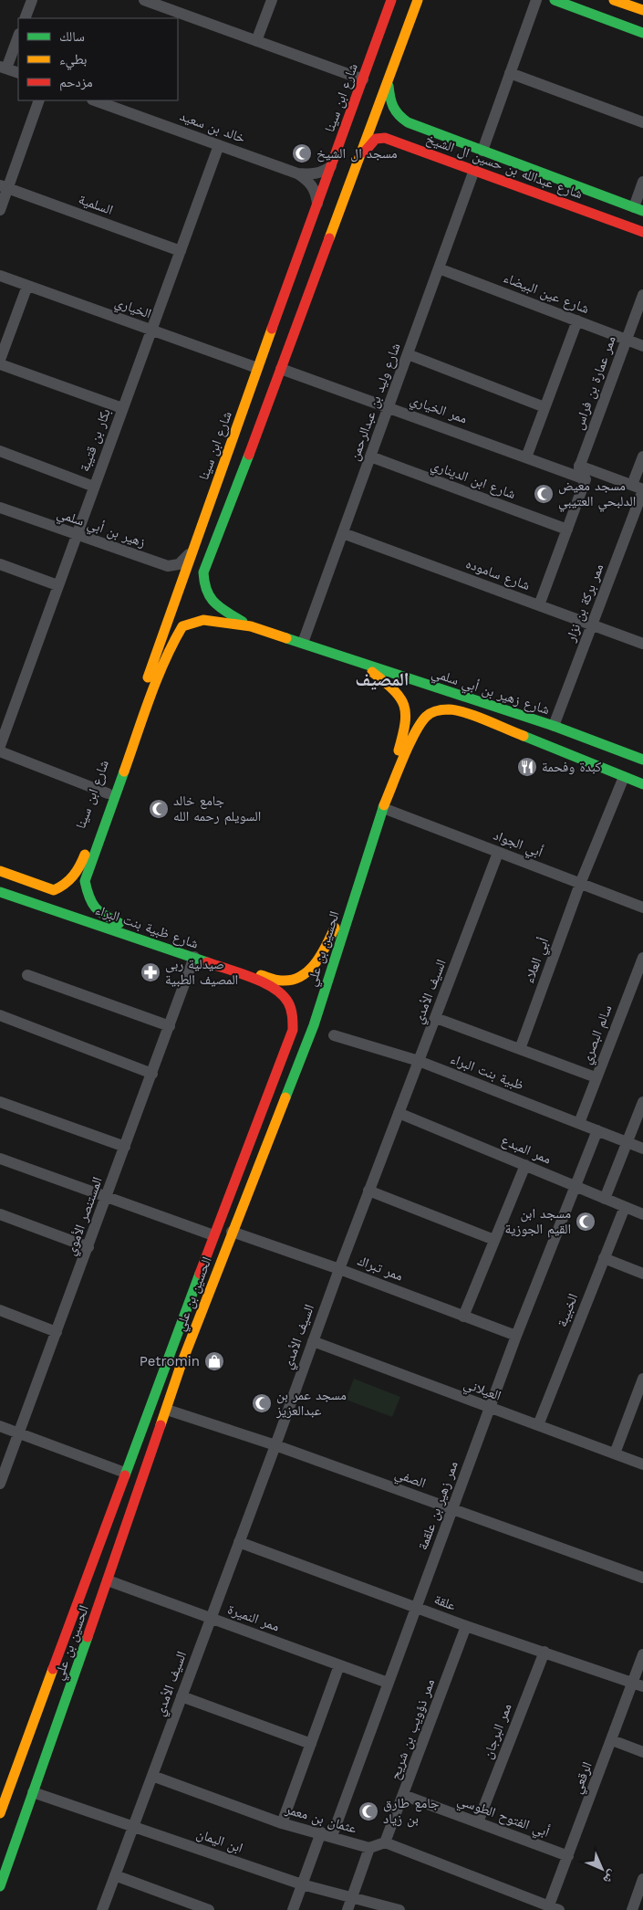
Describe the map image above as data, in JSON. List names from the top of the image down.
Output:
{
  "streets": {
    "street": [
      "شارع ابن سينا",
      "خالد بن سعيد",
      "شارع عبدالله بن حسين ال الشيخ",
      "السلمية",
      "شارع عين البيضاء",
      "الخياري",
      "ممر عمارة بن فراس",
      "شارع وليد بن عبدالرحمن",
      "ممر الخياري",
      "بكار بن قتيبة",
      "شارع ابن الديناري",
      "زهير بن أبي سلمي",
      "شارع ساموده",
      "ممر بركة بن نزار",
      "شارع زهير بن أبي سلمي",
      "أبي الجواد",
      "شارع ظبية بنت البراء",
      "الحسين بن علي",
      "أبي العلاء",
      "السيف الأمدي",
      "سالم البصري",
      "ظبية بنت البراء",
      "ممر المبدع",
      "المستنصر الأموي",
      "ممر تبراك",
      "الخبيبة",
      "العيلاني",
      "الصفي",
      "ممر زهير بن علقمة",
      "علقة",
      "ممر النميرة",
      "ممر ذؤويب بن شريح",
      "ممر البرجان",
      "الرقعي",
      "أبي الفتوح الطوسي",
      "عثمان بن معمر",
      "ابن اليمان"
    ]
  },
  "crossings": [
    ["شارع ابن سينا", "خالد بن سعيد"],
    ["شارع ابن سينا", "الخياري"],
    ["شارع ابن سينا", "زهير بن أبي سلمي"],
    ["خالد بن سعيد", "بكار بن قتيبة"],
    ["شارع عبدالله بن حسين ال الشيخ", "شارع وليد بن عبدالرحمن"],
    ["السلمية", "بكار بن قتيبة"],
    ["شارع عين البيضاء", "ممر عمارة بن فراس"],
    ["شارع عين البيضاء", "شارع وليد بن عبدالرحمن"],
    ["الخياري", "بكار بن قتيبة"],
    ["شارع وليد بن عبدالرحمن", "ممر الخياري"],
    ["شارع وليد بن عبدالرحمن", "شارع ابن الديناري"],
    ["شارع وليد بن عبدالرحمن", "شارع ساموده"],
    ["شارع وليد بن عبدالرحمن", "شارع زهير بن أبي سلمي"],
    ["بكار بن قتيبة", "زهير بن أبي سلمي"],
    ["شارع ساموده", "ممر بركة بن نزار"],
    ["ممر بركة بن نزار", "شارع زهير بن أبي سلمي"],
    ["شارع زهير بن أبي سلمي", "الحسين بن علي"],
    ["شارع زهير بن أبي سلمي", "أبي العلاء"],
    ["أبي الجواد", "الحسين بن علي"],
    ["أبي الجواد", "أبي العلاء"],
    ["أبي الجواد", "السيف الأمدي"],
    ["شارع ظبية بنت البراء", "الحسين بن علي"],
    ["شارع ظبية بنت البراء", "المستنصر الأموي"],
    ["الحسين بن علي", "ممر تبراك"],
    ["الحسين بن علي", "الصفي"],
    ["الحسين بن علي", "ممر النميرة"],
    ["الحسين بن علي", "ابن اليمان"],
    ["السيف الأمدي", "ظبية بنت البراء"],
    ["السيف الأمدي", "ممر المبدع"],
    ["السيف الأمدي", "ممر تبراك"],
    ["السيف الأمدي", "العيلاني"],
    ["السيف الأمدي", "الصفي"],
    ["السيف الأمدي", "علقة"],
    ["السيف الأمدي", "ممر النميرة"],
    ["السيف الأمدي", "عثمان بن معمر"],
    ["السيف الأمدي", "ابن اليمان"],
    ["سالم البصري", "ظبية بنت البراء"],
    ["ظبية بنت البراء", "ممر زهير بن علقمة"],
    ["ممر المبدع", "الخبيبة"],
    ["ممر المبدع", "ممر زهير بن علقمة"],
    ["ممر تبراك", "ممر زهير بن علقمة"],
    ["الخبيبة", "العيلاني"],
    ["العيلاني", "ممر زهير بن علقمة"],
    ["الصفي", "ممر زهير بن علقمة"],
    ["ممر زهير بن علقمة", "علقة"],
    ["ممر زهير بن علقمة", "ممر النميرة"],
    ["ممر زهير بن علقمة", "عثمان بن معمر"],
    ["ممر زهير بن علقمة", "ابن اليمان"],
    ["علقة", "ممر ذؤويب بن شريح"],
    ["علقة", "ممر البرجان"],
    ["علقة", "الرقعي"],
    ["ممر ذؤويب بن شريح", "أبي الفتوح الطوسي"],
    ["ممر ذؤويب بن شريح", "عثمان بن معمر"],
    ["ممر البرجان", "أبي الفتوح الطوسي"],
    ["الرقعي", "أبي الفتوح الطوسي"]
  ],
  "districts": ["المصيف"],
  "places": {
    "mosque": [
      "مسجد ال الشيخ",
      "مسجد معيض الدلبحي العتيبي",
      "جامع خالد السويلم رحمه الله",
      "مسجد ابن القيم الجوزية",
      "مسجد عمر بن عبدالعزيز",
      "جامع طارق بن زياد"
    ],
    "restaurant": ["كبدة وفحمة"],
    "pharmacy": ["صيدلية ربى المصيف الطبية"],
    "shop": ["Petromin"]
  },
  "legend": ["سالك", "بطيء", "مزدحم"],
  "north": "bottom right"
}
